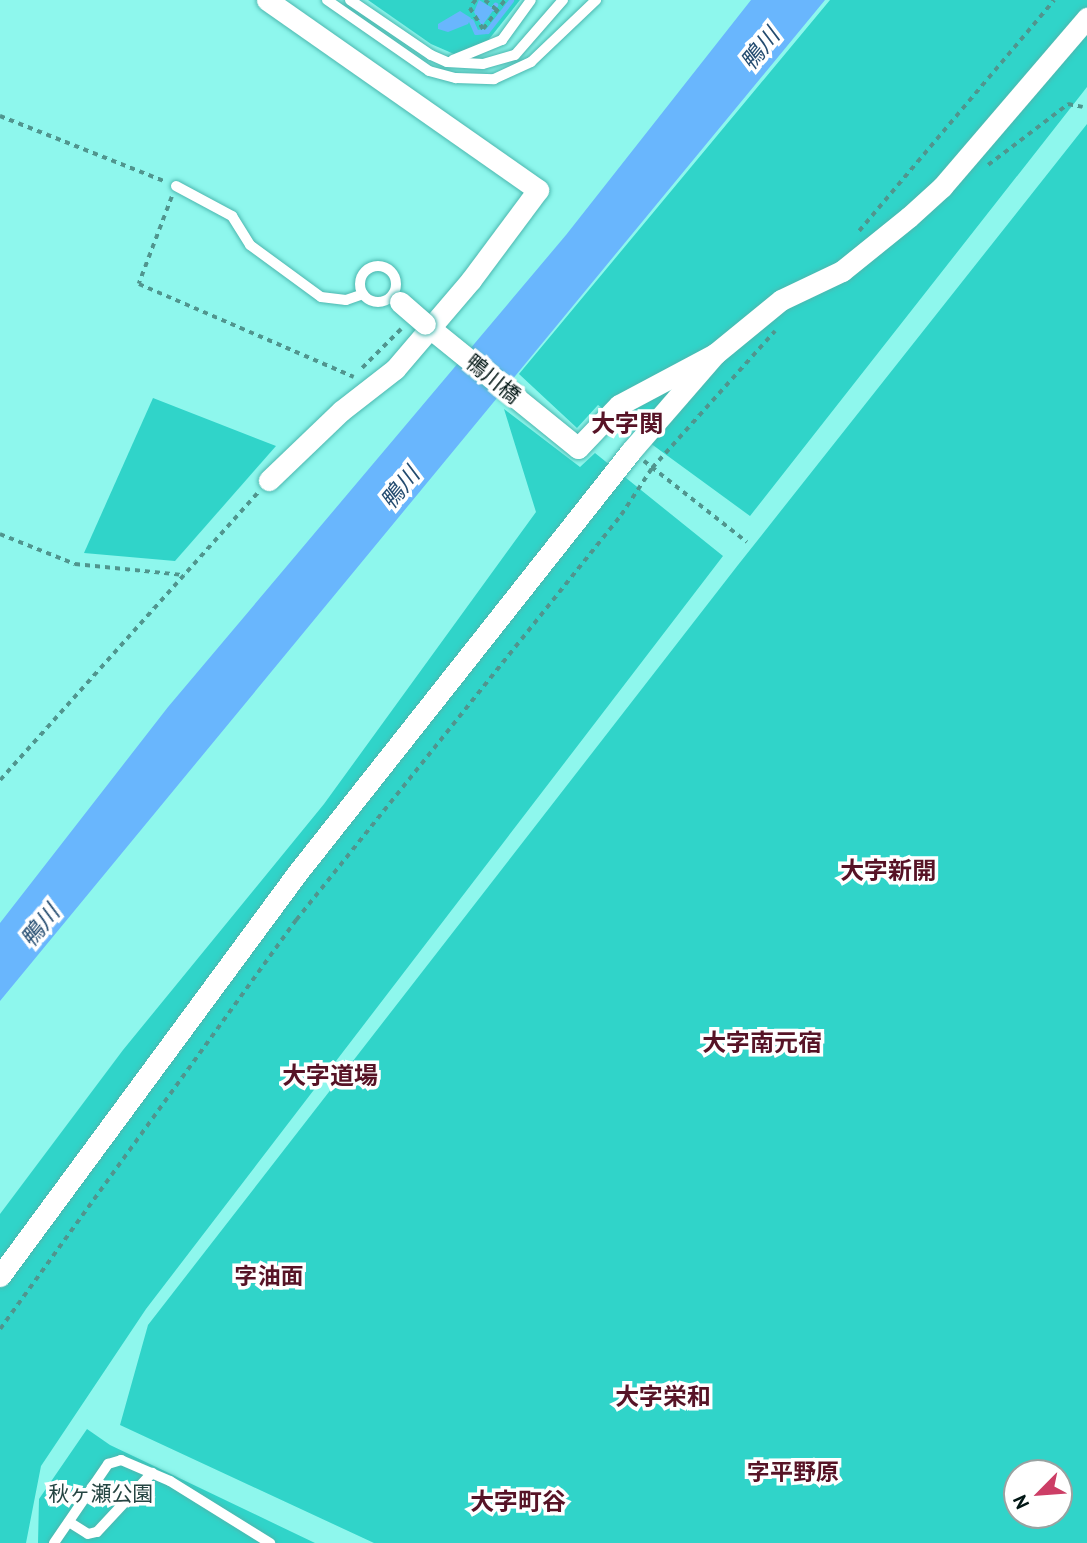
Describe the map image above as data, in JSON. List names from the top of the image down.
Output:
{
  "streets": {
    "street": ["鴨川橋"]
  },
  "districts": [
    "大字関",
    "大字新開",
    "大字南元宿",
    "大字道場",
    "字油面",
    "大字栄和",
    "字平野原",
    "大字町谷"
  ],
  "water": ["鴨川"],
  "parks": ["秋ヶ瀬公園"],
  "north": "bottom left"
}
